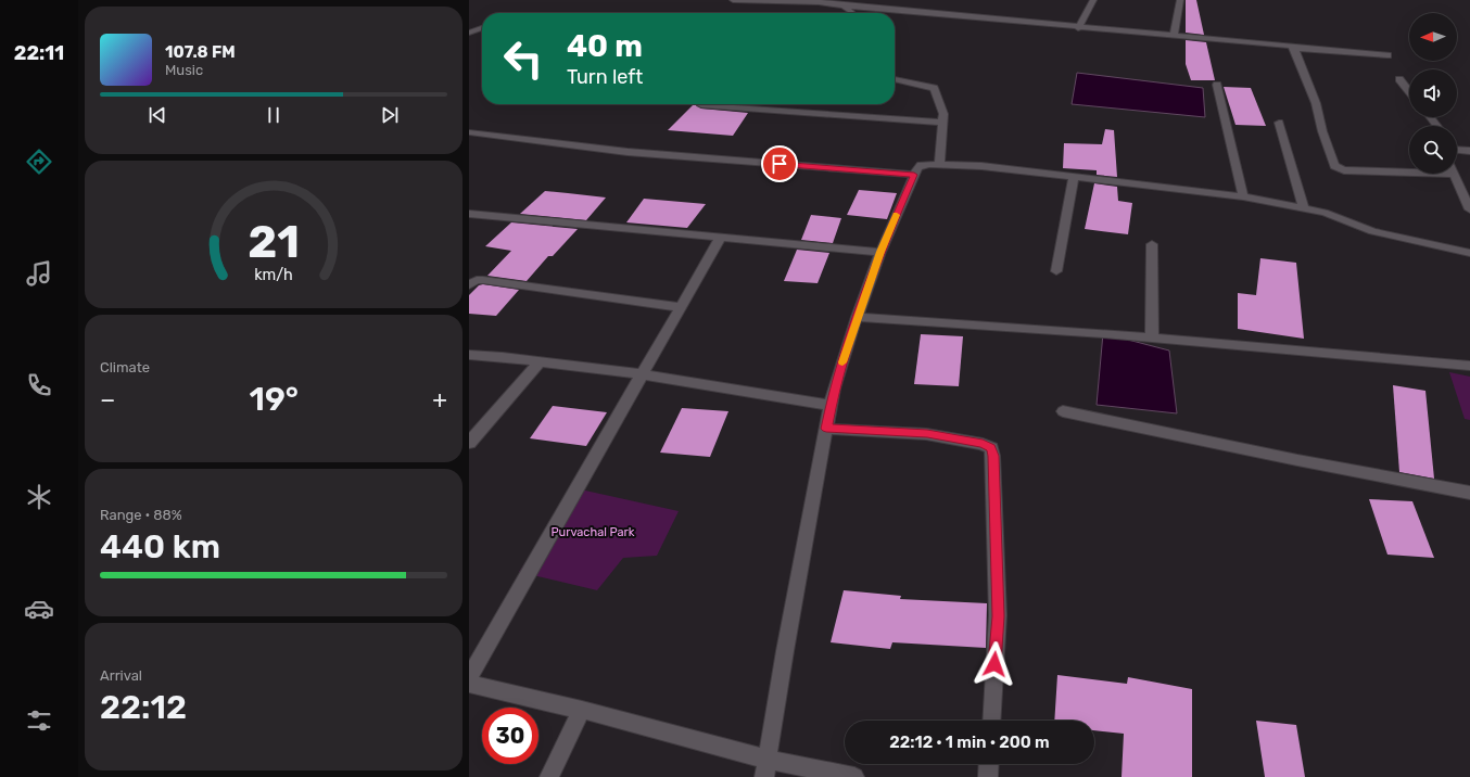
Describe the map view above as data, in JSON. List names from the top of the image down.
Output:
{
  "parks": ["Purvachal Park"],
  "north": "left",
  "page": {
    "tabs": "22:11",
    "turn": ["40 m", "Turn left"],
    "song": ["107.8 FM", "Music"],
    "tile": [
      "Climate",
      ["Range · 88%", "440 km"],
      ["Arrival", "22:12"]
    ],
    "heat": ["−", "19°", "+"],
    "limit": "30",
    "trip": "22:12 · 1 min · 200 m",
    "gauge": ["21", "km/h"]
  }
}
